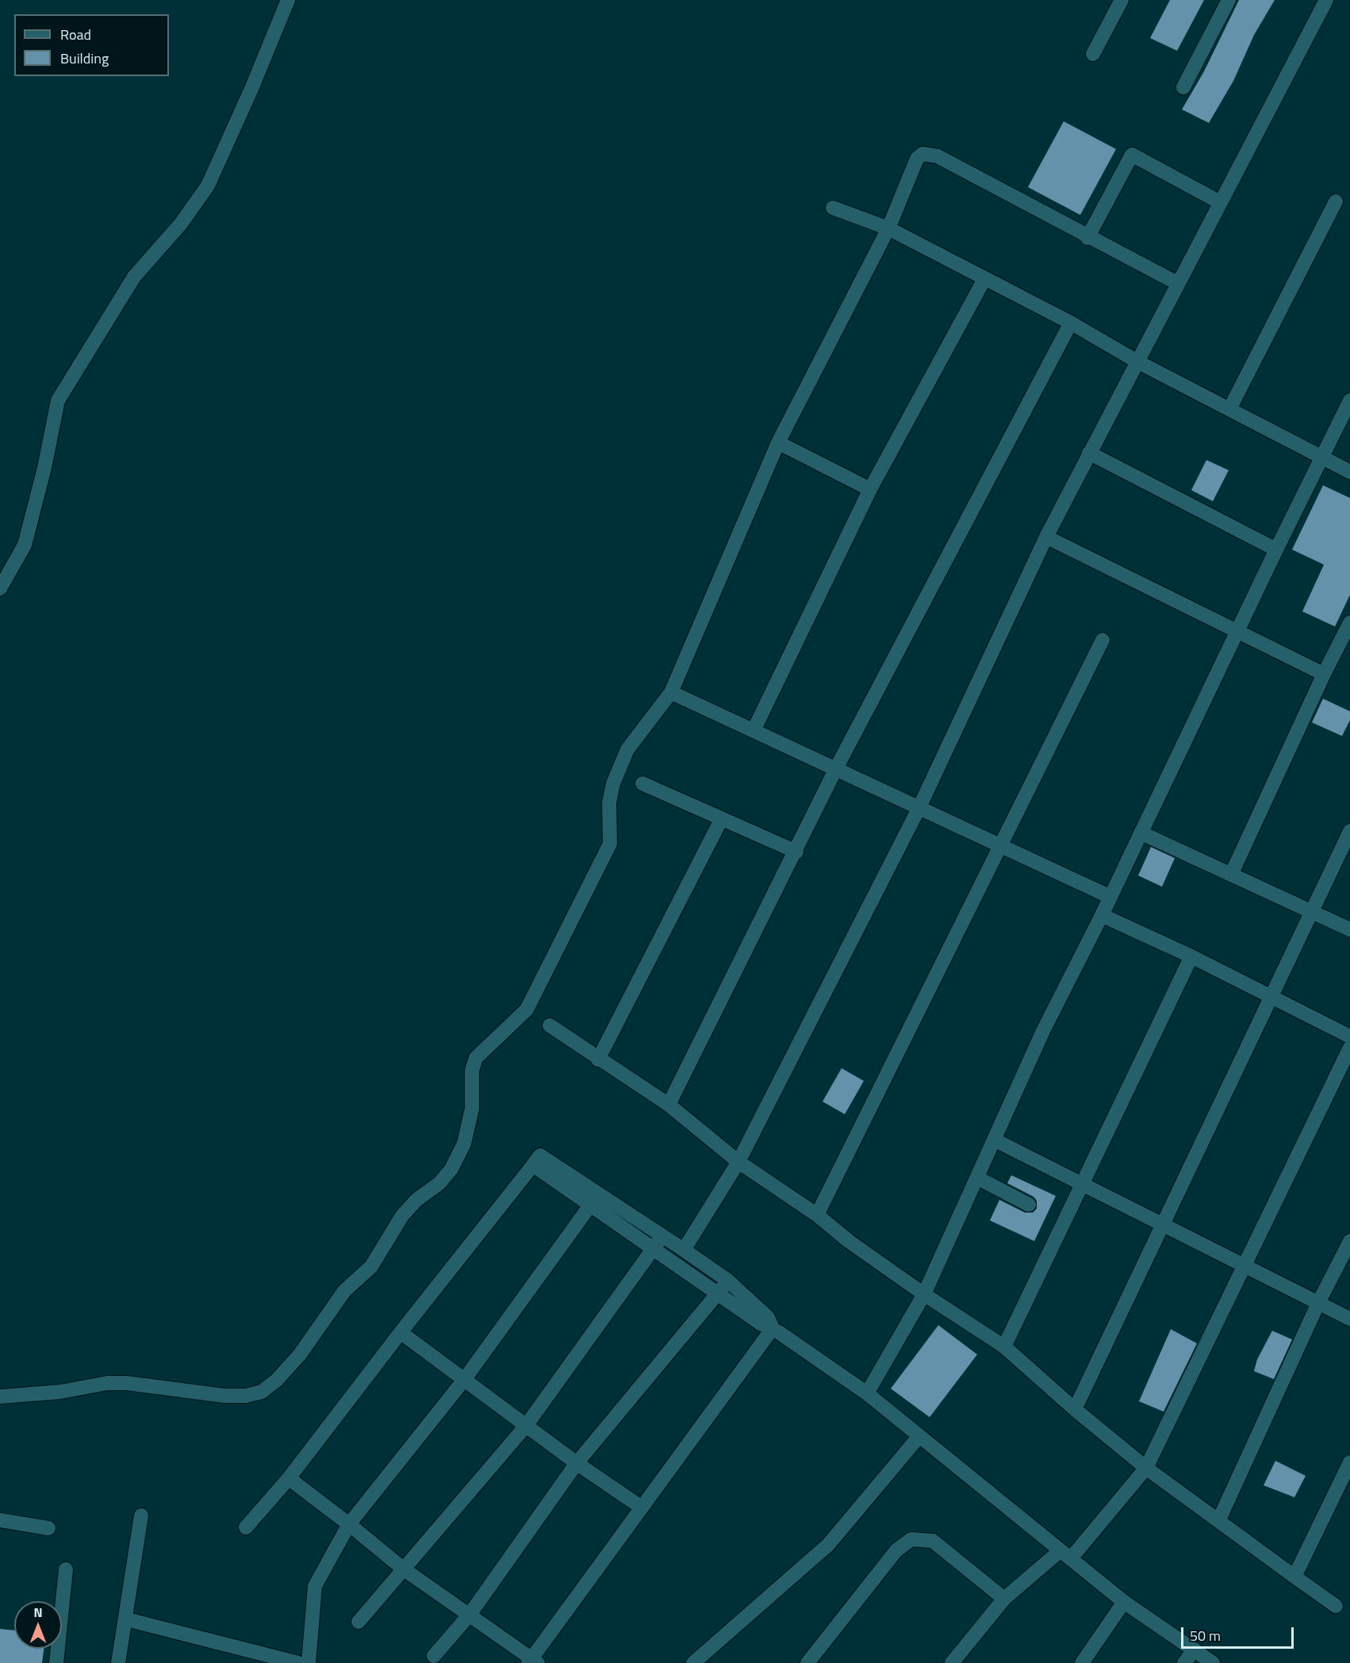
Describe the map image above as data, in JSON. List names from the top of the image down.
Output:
{
  "legend": ["Road", "Building"],
  "scale_bar": "50 m",
  "north": "top"
}
